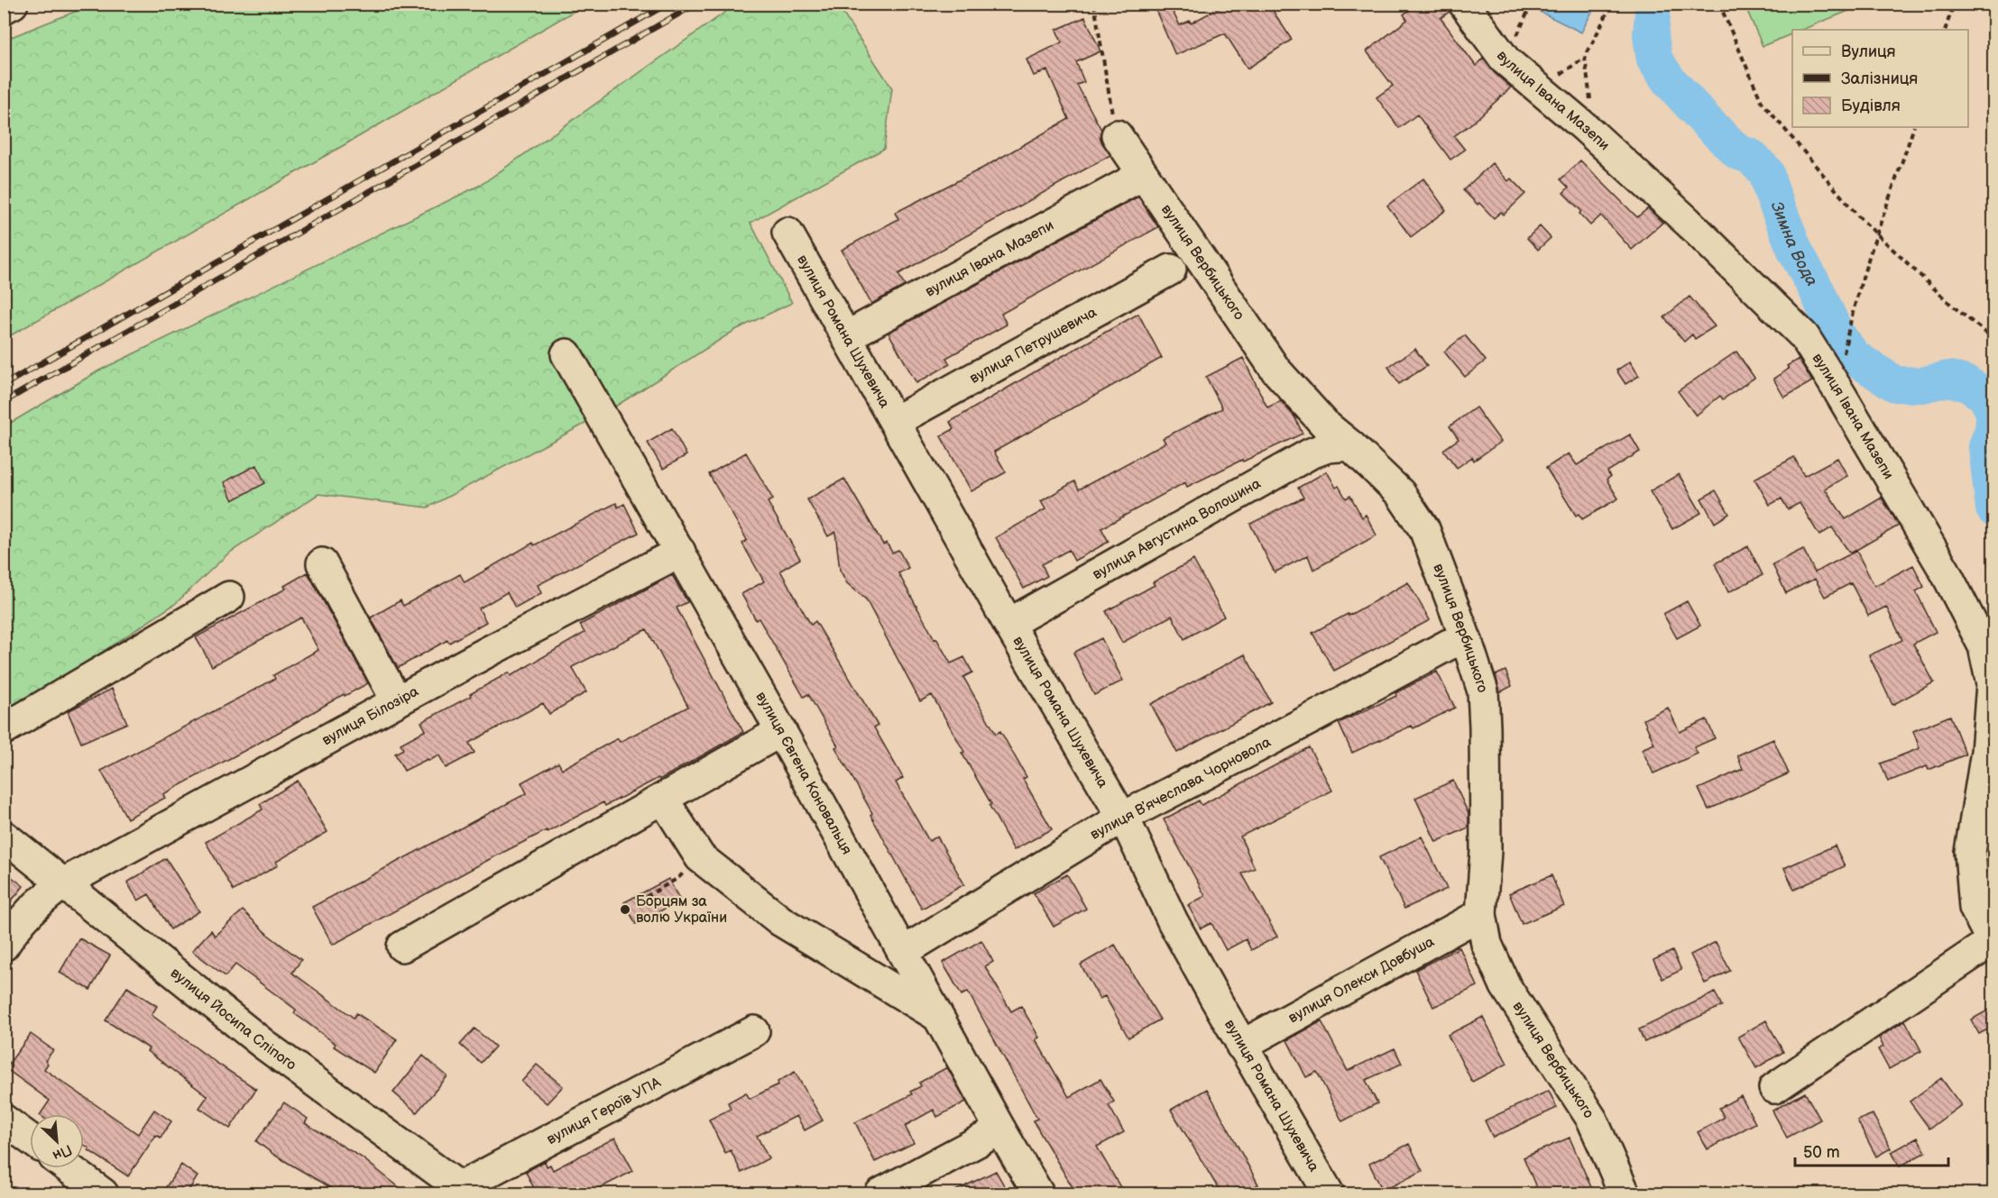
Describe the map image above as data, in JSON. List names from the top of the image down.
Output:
{
  "streets": {
    "street": [
      "вулиця Івана Мазепи",
      "вулиця Вербицького",
      "вулиця Романа Шухевича",
      "вулиця Петрушевича",
      "вулиця Августина Волошина",
      "вулиця Білозіра",
      "вулиця Євгена Коновальця",
      "вулиця Вʼячеслава Чорновола",
      "вулиця Олекси Довбуша",
      "вулиця Йосипа Сліпого",
      "вулиця Героїв УПА"
    ]
  },
  "crossings": [
    ["вулиця Івана Мазепи", "вулиця Романа Шухевича"],
    ["вулиця Вербицького", "вулиця Августина Волошина"],
    ["вулиця Вербицького", "вулиця Вʼячеслава Чорновола"],
    ["вулиця Вербицького", "вулиця Олекси Довбуша"],
    ["вулиця Романа Шухевича", "вулиця Петрушевича"],
    ["вулиця Романа Шухевича", "вулиця Августина Волошина"],
    ["вулиця Романа Шухевича", "вулиця Вʼячеслава Чорновола"],
    ["вулиця Романа Шухевича", "вулиця Олекси Довбуша"],
    ["вулиця Білозіра", "вулиця Євгена Коновальця"],
    ["вулиця Білозіра", "вулиця Йосипа Сліпого"],
    ["вулиця Євгена Коновальця", "вулиця Вʼячеслава Чорновола"],
    ["вулиця Йосипа Сліпого", "вулиця Героїв УПА"]
  ],
  "water": ["Зимна Вода"],
  "places": ["Борцям за волю України"],
  "legend": ["Вулиця", "Залізниця", "Будівля"],
  "scale_bar": "50 m",
  "north": "bottom right"
}
